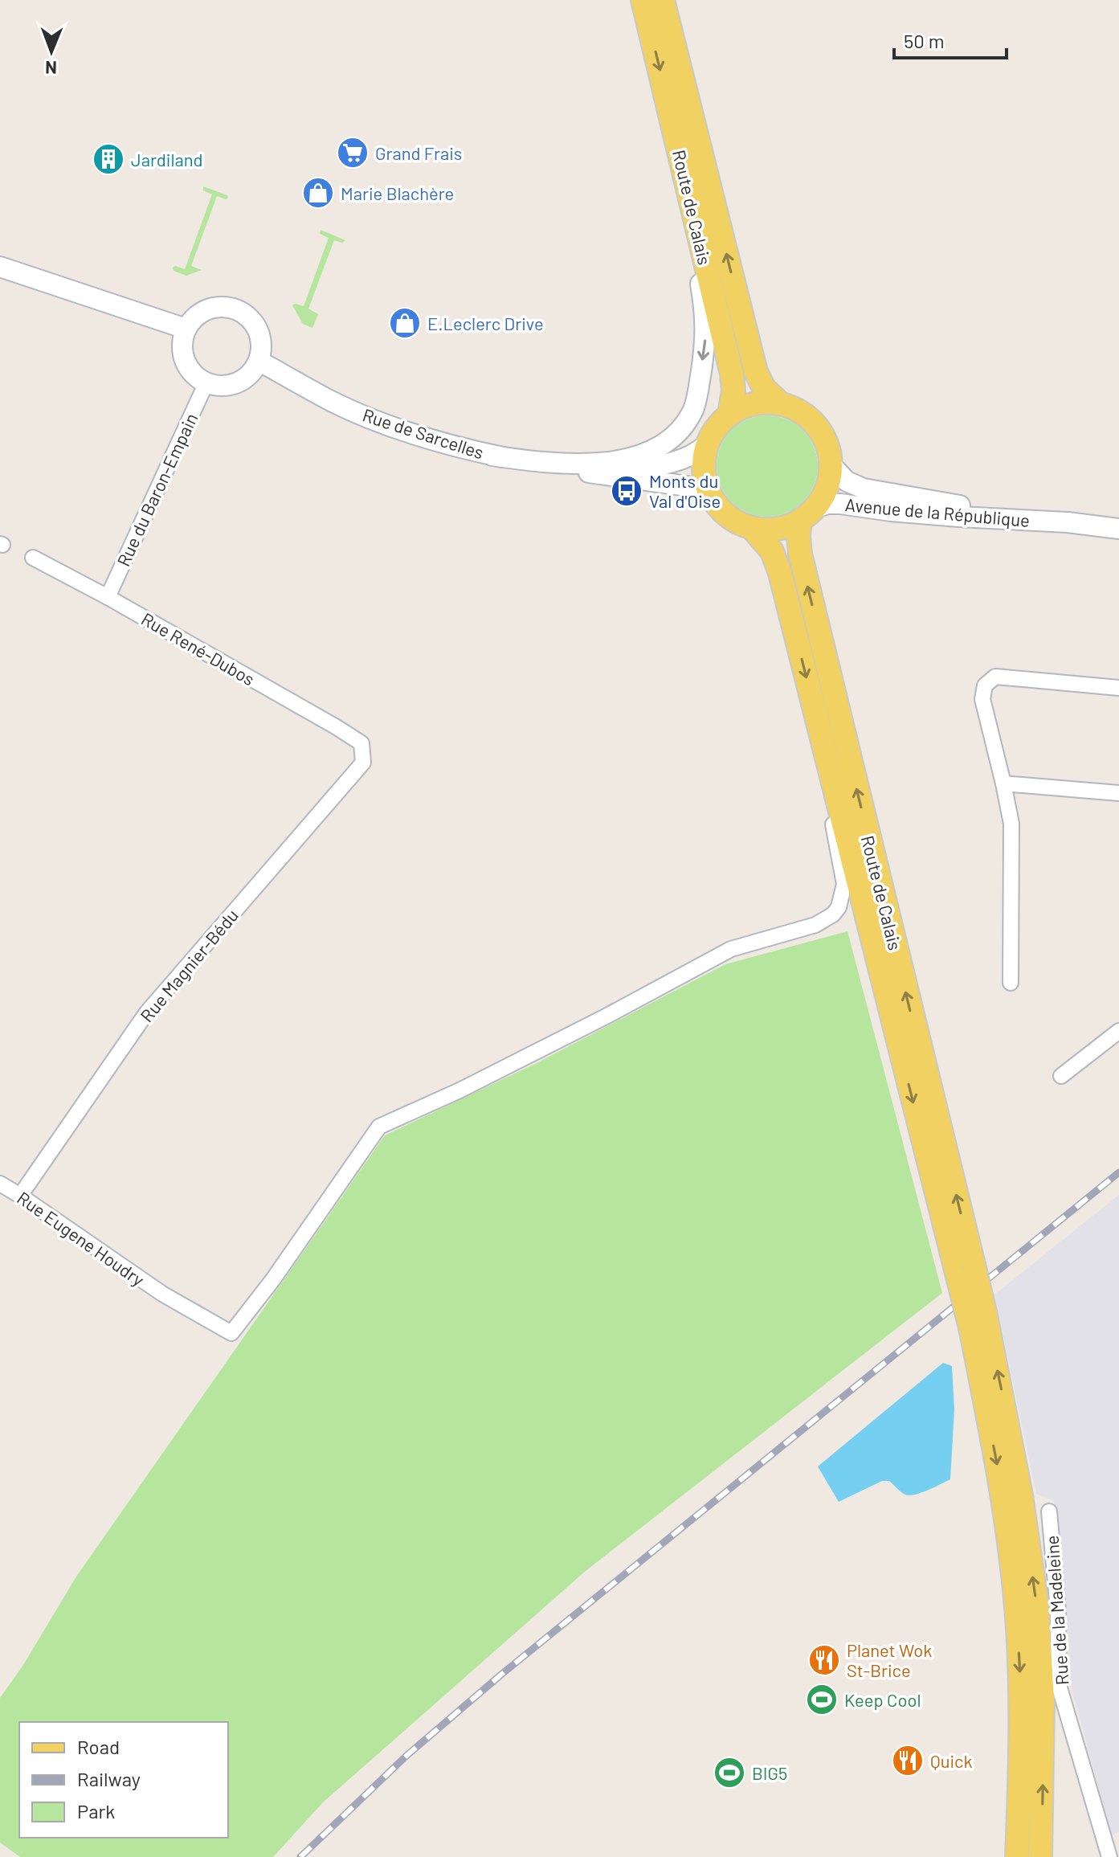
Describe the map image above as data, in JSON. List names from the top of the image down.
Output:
{
  "streets": {
    "main road": ["Route de Calais", "Rue de Sarcelles", "Avenue de la République"],
    "street": [
      "Rue du Baron-Empain",
      "Rue René-Dubos",
      "Rue Magnier-Bédu",
      "Rue Eugene Houdry",
      "Rue de la Madeleine"
    ]
  },
  "crossings": [
    ["Route de Calais", "Rue de Sarcelles"],
    ["Route de Calais", "Avenue de la République"],
    ["Route de Calais", "Rue Eugene Houdry"],
    ["Rue de Sarcelles", "Rue du Baron-Empain"],
    ["Rue de Sarcelles", "Avenue de la République"],
    ["Rue du Baron-Empain", "Rue René-Dubos"],
    ["Rue René-Dubos", "Rue Magnier-Bédu"],
    ["Rue Magnier-Bédu", "Rue Eugene Houdry"]
  ],
  "places": {
    "supermarket": ["Grand Frais"],
    "building": ["Jardiland"],
    "shop": ["Marie Blachère", "E.Leclerc Drive"],
    "bus stop": ["Monts du Val d'Oise"],
    "restaurant": ["Planet Wok St-Brice", "Quick"],
    "sports": ["Keep Cool", "BIG5"]
  },
  "legend": ["Road", "Railway", "Park"],
  "scale_bar": "50 m",
  "north": "bottom"
}
